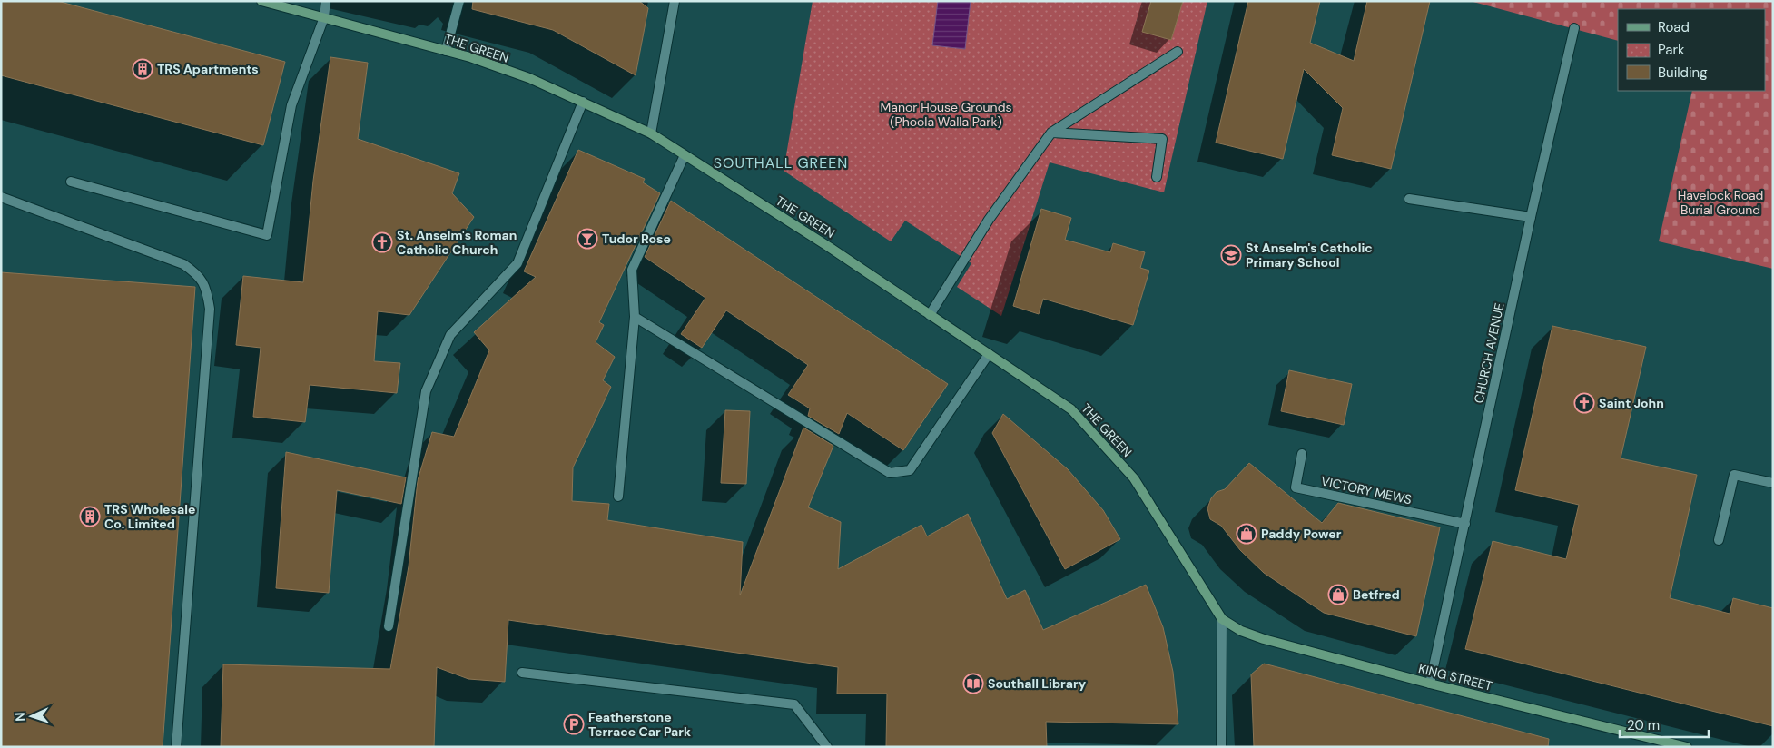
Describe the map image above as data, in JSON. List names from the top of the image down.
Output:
{
  "streets": {
    "street": [
      "THE GREEN",
      "CHURCH AVENUE",
      "VICTORY MEWS",
      "KING STREET"
    ]
  },
  "crossings": [
    ["THE GREEN", "KING STREET"],
    ["CHURCH AVENUE", "VICTORY MEWS"],
    ["CHURCH AVENUE", "KING STREET"]
  ],
  "districts": ["SOUTHALL GREEN"],
  "parks": ["Manor House Grounds (Phoola Walla Park)", "Havelock Road Burial Ground"],
  "places": {
    "building": ["TRS Apartments", "TRS Wholesale Co. Limited"],
    "bar": ["Tudor Rose"],
    "church": ["St. Anselm's Roman Catholic Church", "Saint John"],
    "school or university": ["St Anselm's Catholic Primary School"],
    "shop": ["Paddy Power", "Betfred"],
    "library": ["Southall Library"],
    "parking": ["Featherstone Terrace Car Park"]
  },
  "legend": ["Road", "Park", "Building"],
  "scale_bar": "20 m",
  "north": "left"
}
